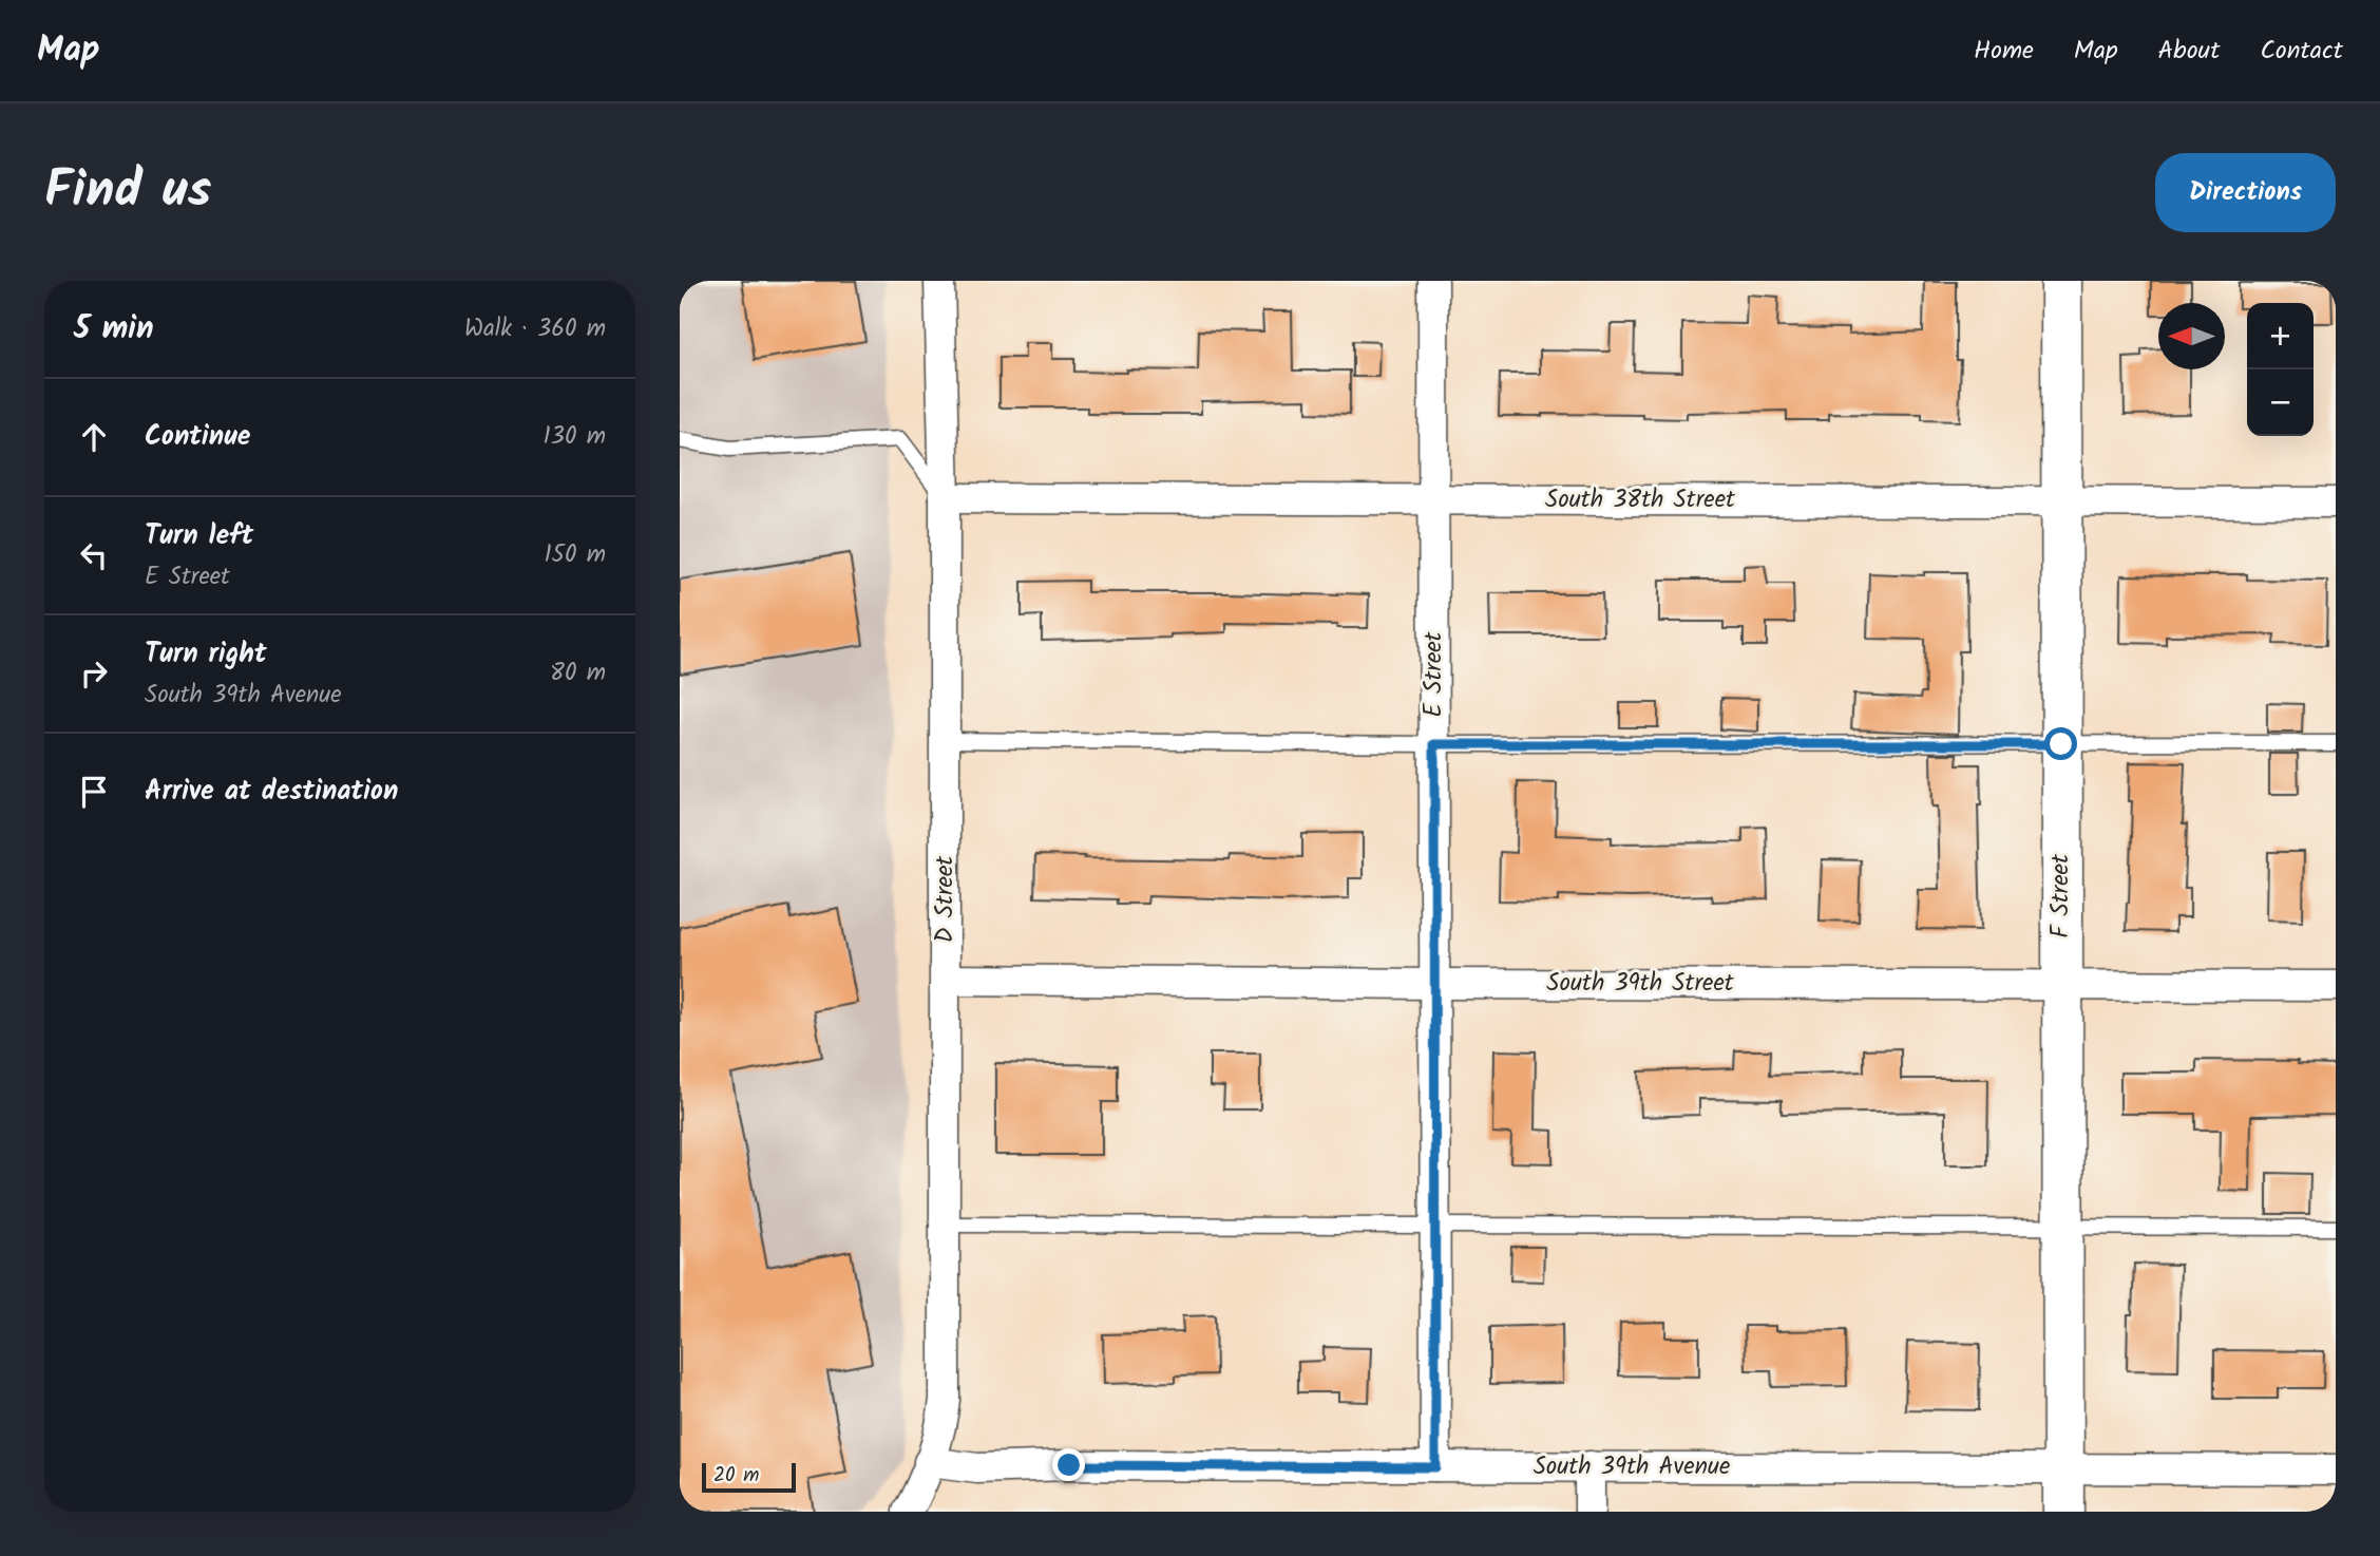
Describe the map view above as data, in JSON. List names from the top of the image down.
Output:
{
  "streets": {
    "main road": ["F Street"],
    "street": [
      "South 38th Street",
      "E Street",
      "D Street",
      "South 39th Street",
      "South 39th Avenue"
    ]
  },
  "crossings": [
    ["South 38th Street", "E Street"],
    ["South 38th Street", "F Street"],
    ["South 38th Street", "D Street"],
    ["E Street", "South 39th Street"],
    ["E Street", "South 39th Avenue"],
    ["F Street", "South 39th Street"],
    ["F Street", "South 39th Avenue"],
    ["D Street", "South 39th Street"],
    ["D Street", "South 39th Avenue"]
  ],
  "scale_bar": "20 m",
  "north": "left",
  "page": {
    "header": "Map",
    "nav": [
      "Home",
      "Map",
      "About",
      "Contact"
    ],
    "title": "Find us",
    "buttons": "Directions",
    "heading": ["5 min", "Walk · 360 m"],
    "map_buttons": ["+", "−"],
    "list": [
      ["Continue", "130 m"],
      ["Turn left", "E Street", "150 m"],
      ["Turn right", "South 39th Avenue", "80 m"],
      "Arrive at destination"
    ],
    "scale": "20 m"
  }
}
